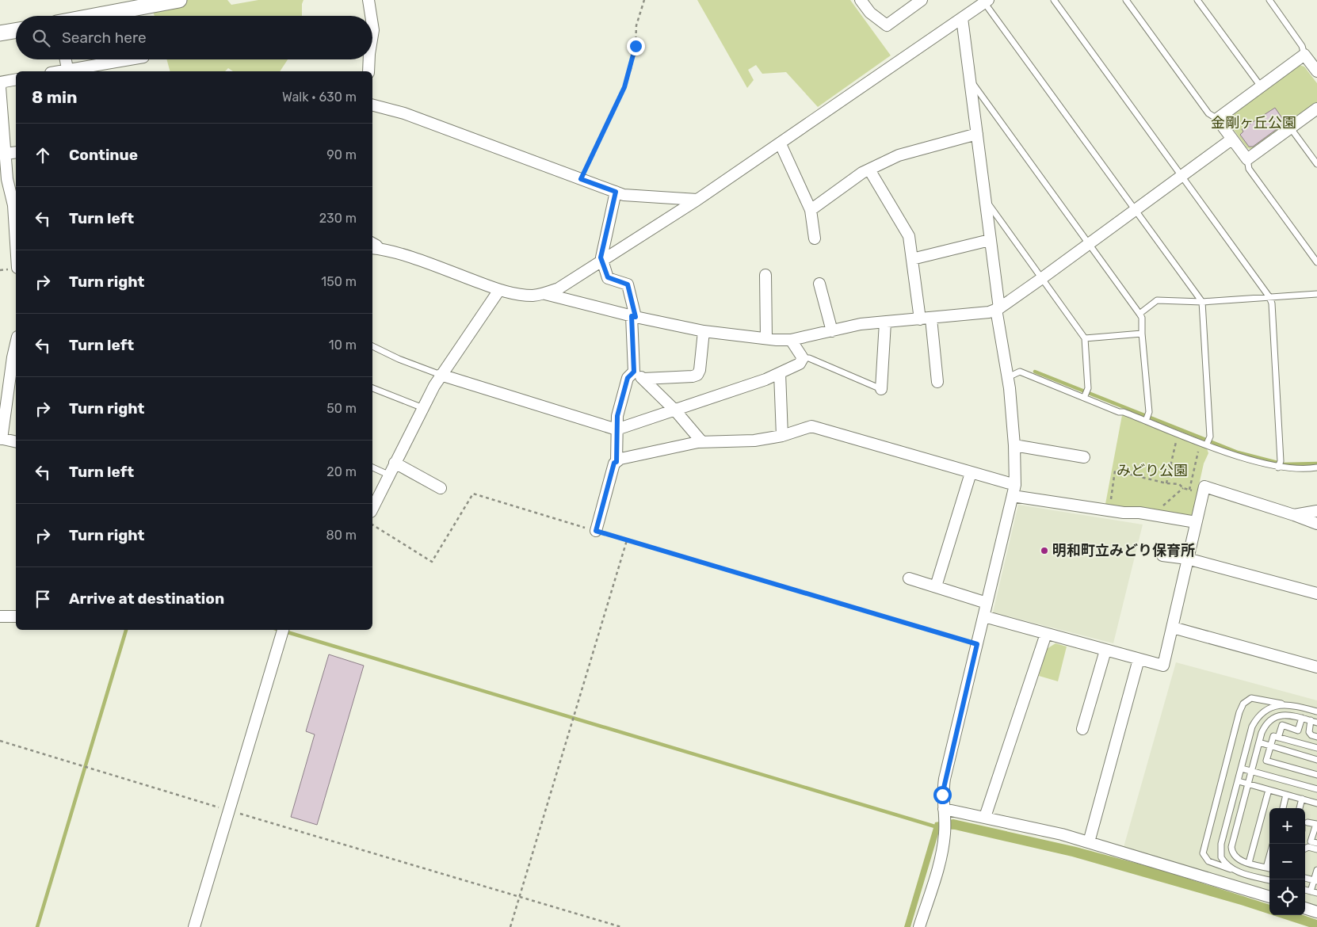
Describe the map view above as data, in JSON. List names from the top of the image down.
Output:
{
  "parks": ["金剛ヶ丘公園", "みどり公園"],
  "places": ["明和町立みどり保育所"],
  "page": {
    "search": "Search here",
    "heading": ["8 min", "Walk · 630 m"],
    "list": [
      ["Continue", "90 m"],
      ["Turn left", "230 m"],
      ["Turn right", "150 m"],
      ["Turn left", "10 m"],
      ["Turn right", "50 m"],
      ["Turn left", "20 m"],
      ["Turn right", "80 m"],
      "Arrive at destination"
    ],
    "map_buttons": ["+", "−"]
  }
}
